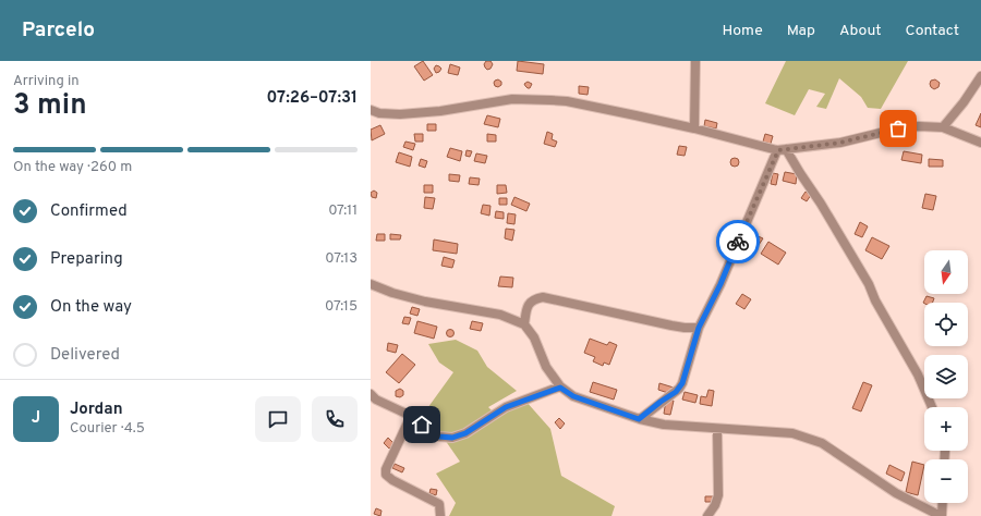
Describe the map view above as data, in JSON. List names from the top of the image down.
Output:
{
  "north": "bottom",
  "page": {
    "header": "Parcelo",
    "nav": [
      "Home",
      "Map",
      "About",
      "Contact"
    ],
    "heading": ["3 min", "Arriving in", "07:26–07:31"],
    "panel": ["Jordan", "Courier · 4.5"],
    "bar": "On the way · 260 m",
    "list": [
      ["Confirmed", "07:11"],
      ["Preparing", "07:13"],
      ["On the way", "07:15"],
      "Delivered"
    ],
    "map_buttons": ["+", "−"],
    "round": "J"
  }
}
